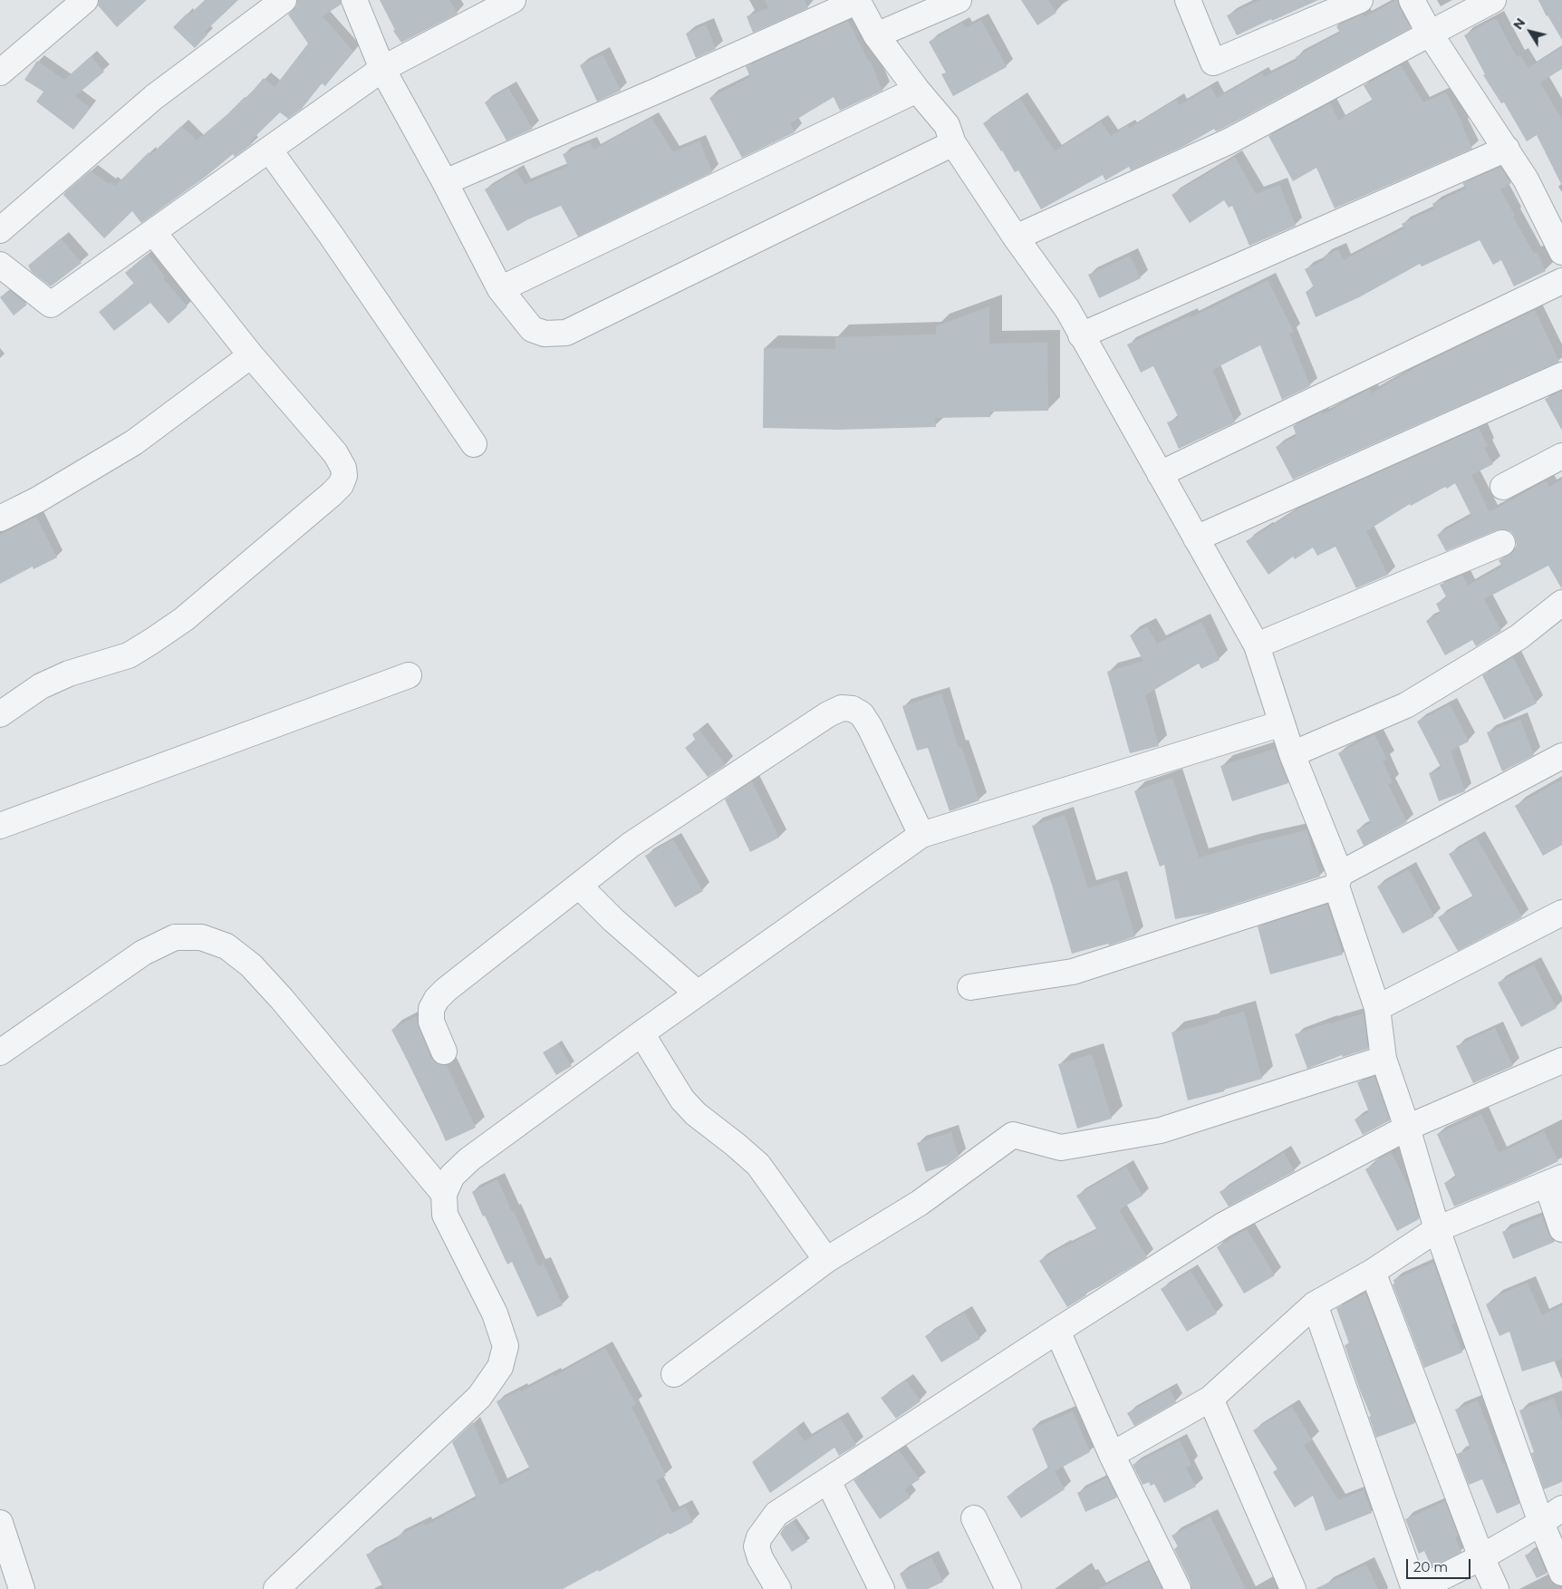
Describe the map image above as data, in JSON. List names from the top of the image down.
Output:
{
  "scale_bar": "20 m",
  "north": "top left"
}
